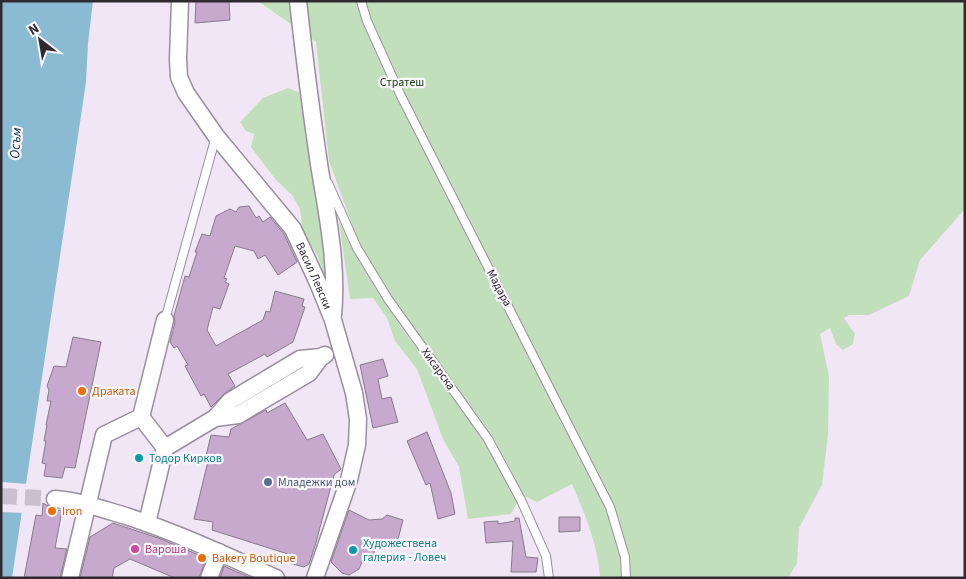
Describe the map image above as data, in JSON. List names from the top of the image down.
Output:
{
  "streets": {
    "street": ["Васил Левски"],
    "lane": ["Мадара", "Хисарска"]
  },
  "water": ["Осъм"],
  "parks": ["Стратеш"],
  "places": [
    "Драката",
    "Тодор Кирков",
    "Младежки дом",
    "Iron",
    "Вароша",
    "Художествена галерия - Ловеч",
    "Bakery Boutique"
  ],
  "north": "top left"
}
